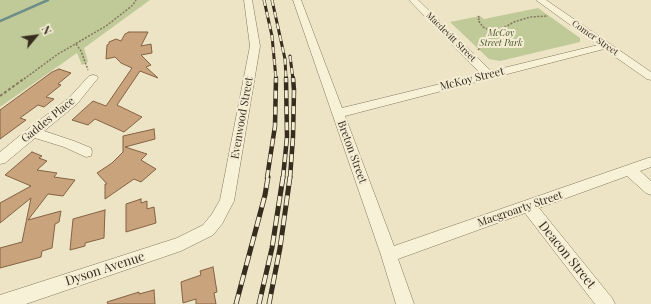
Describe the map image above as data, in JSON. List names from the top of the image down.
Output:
{
  "streets": {
    "street": [
      "Macdevitt Street",
      "Comer Street",
      "McKoy Street",
      "Evenwood Street",
      "Gaddes Place",
      "Breton Street",
      "Macgroarty Street",
      "Deacon Street",
      "Dyson Avenue"
    ]
  },
  "crossings": [
    ["Macdevitt Street", "McKoy Street"],
    ["Comer Street", "McKoy Street"],
    ["McKoy Street", "Breton Street"],
    ["Evenwood Street", "Dyson Avenue"],
    ["Breton Street", "Macgroarty Street"],
    ["Macgroarty Street", "Deacon Street"]
  ],
  "parks": ["McCoy Street Park"],
  "north": "top right"
}
